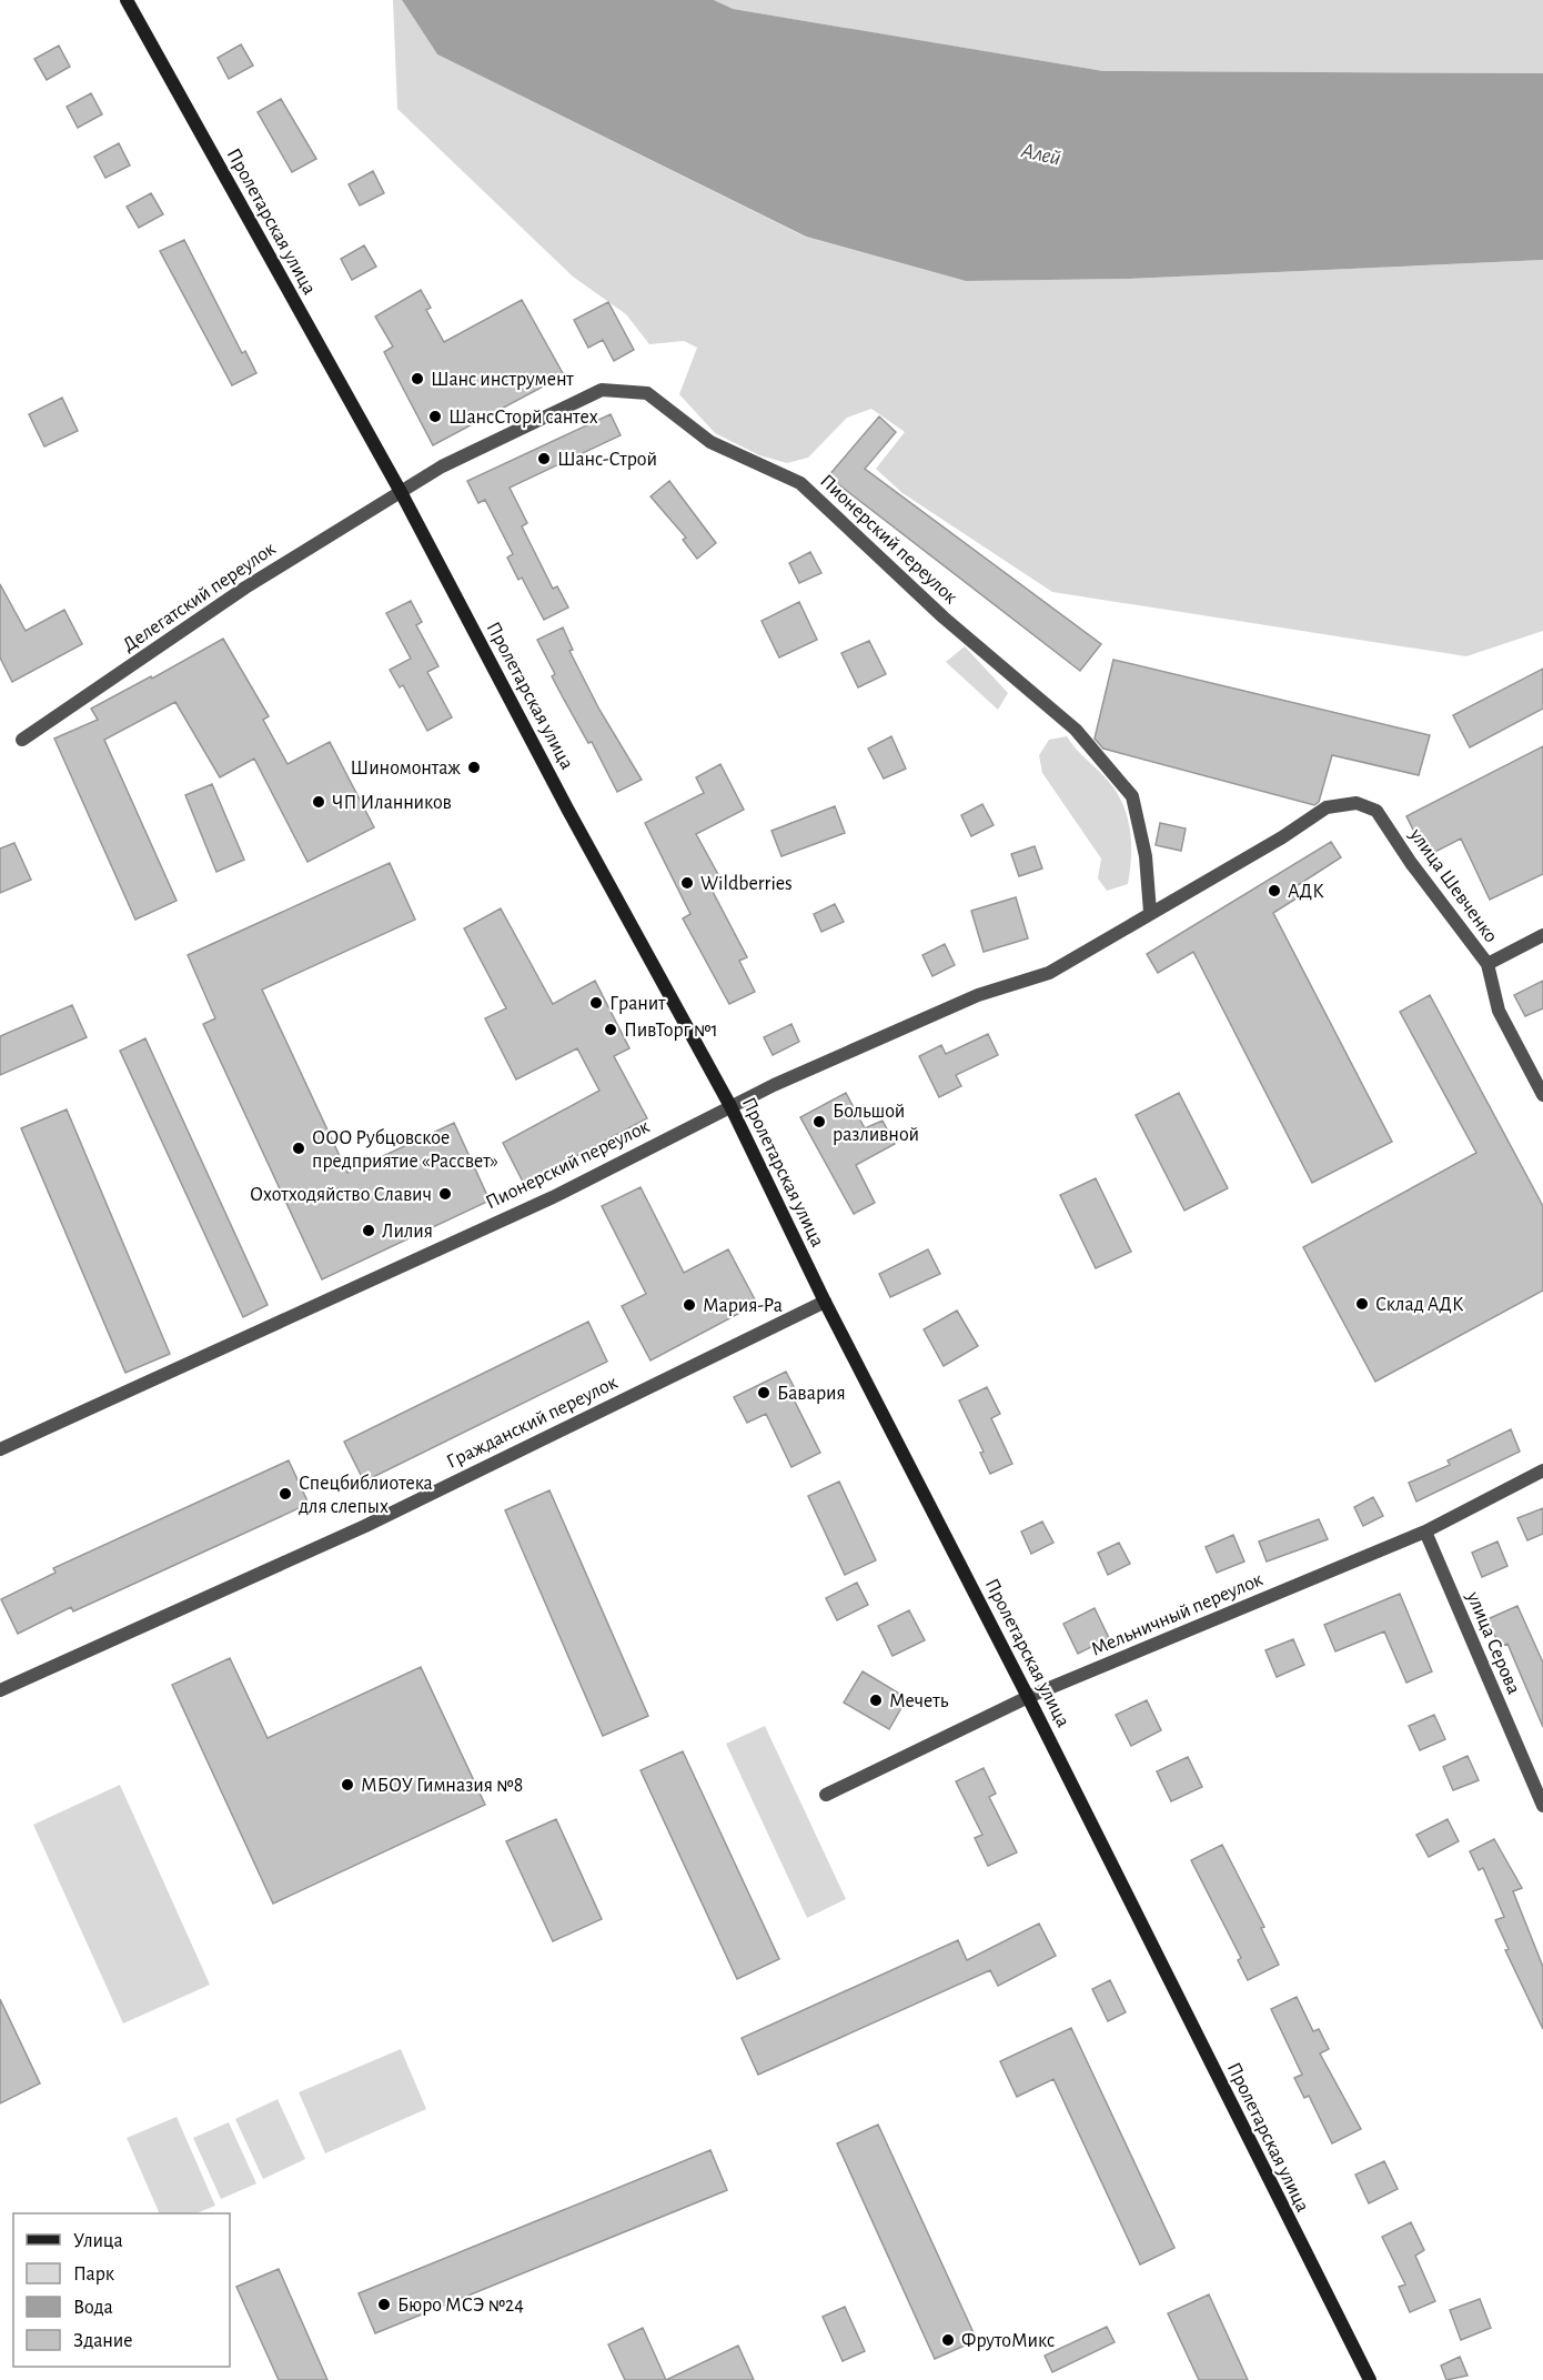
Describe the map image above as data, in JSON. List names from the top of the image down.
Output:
{
  "streets": {
    "main road": ["Пролетарская улица"],
    "street": [
      "Пионерский переулок",
      "Делегатский переулок",
      "улица Шевченко",
      "Гражданский переулок",
      "Мельничный переулок",
      "улица Серова"
    ]
  },
  "crossings": [
    ["Пролетарская улица", "Пионерский переулок"],
    ["Пролетарская улица", "Делегатский переулок"],
    ["Пролетарская улица", "Гражданский переулок"],
    ["Пролетарская улица", "Мельничный переулок"],
    ["Пионерский переулок", "Делегатский переулок"],
    ["Пионерский переулок", "улица Шевченко"],
    ["Мельничный переулок", "улица Серова"]
  ],
  "water": ["Алей"],
  "places": [
    "Шанс инструмент",
    "ШансСторй сантех",
    "Шанс-Строй",
    "Шиномонтаж",
    "ЧП Иланников",
    "Wildberries",
    "АДК",
    "Гранит",
    "ПивТорг №1",
    "Большой разливной",
    "ООО Рубцовское предприятие «Рассвет»",
    "Охотходяйство Славич",
    "Лилия",
    "Склад АДК",
    "Мария-Ра",
    "Бавария",
    "Спецбиблиотека для слепых",
    "Мечеть",
    "МБОУ Гимназия №8",
    "Бюро МСЭ №24",
    "ФрутоМикс"
  ],
  "legend": [
    "Улица",
    "Парк",
    "Вода",
    "Здание"
  ]
}
